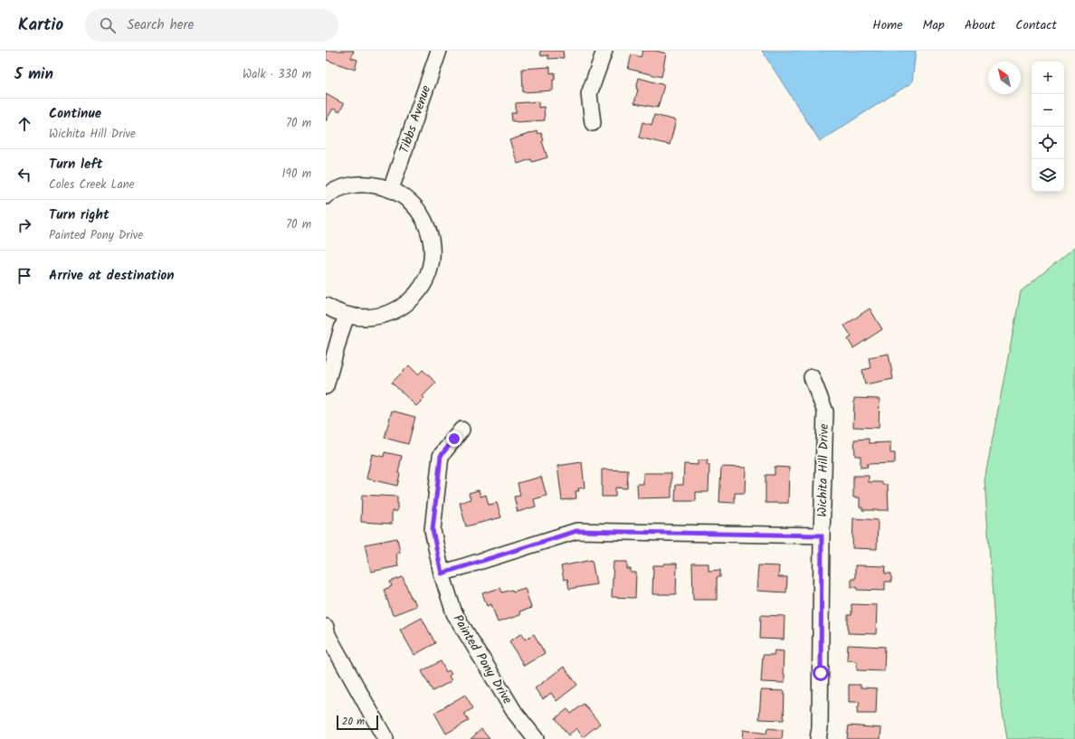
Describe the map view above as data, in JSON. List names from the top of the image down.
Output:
{
  "streets": {
    "street": ["Tibbs Avenue", "Wichita Hill Drive", "Painted Pony Drive"]
  },
  "scale_bar": "20 m",
  "north": "top left",
  "page": {
    "header": "Kartio",
    "search": "Search here",
    "nav": [
      "Home",
      "Map",
      "About",
      "Contact"
    ],
    "heading": ["5 min", "Walk · 330 m"],
    "map_buttons": ["+", "−"],
    "list": [
      ["Continue", "Wichita Hill Drive", "70 m"],
      ["Turn left", "Coles Creek Lane", "190 m"],
      ["Turn right", "Painted Pony Drive", "70 m"],
      "Arrive at destination"
    ],
    "scale": "20 m"
  }
}
